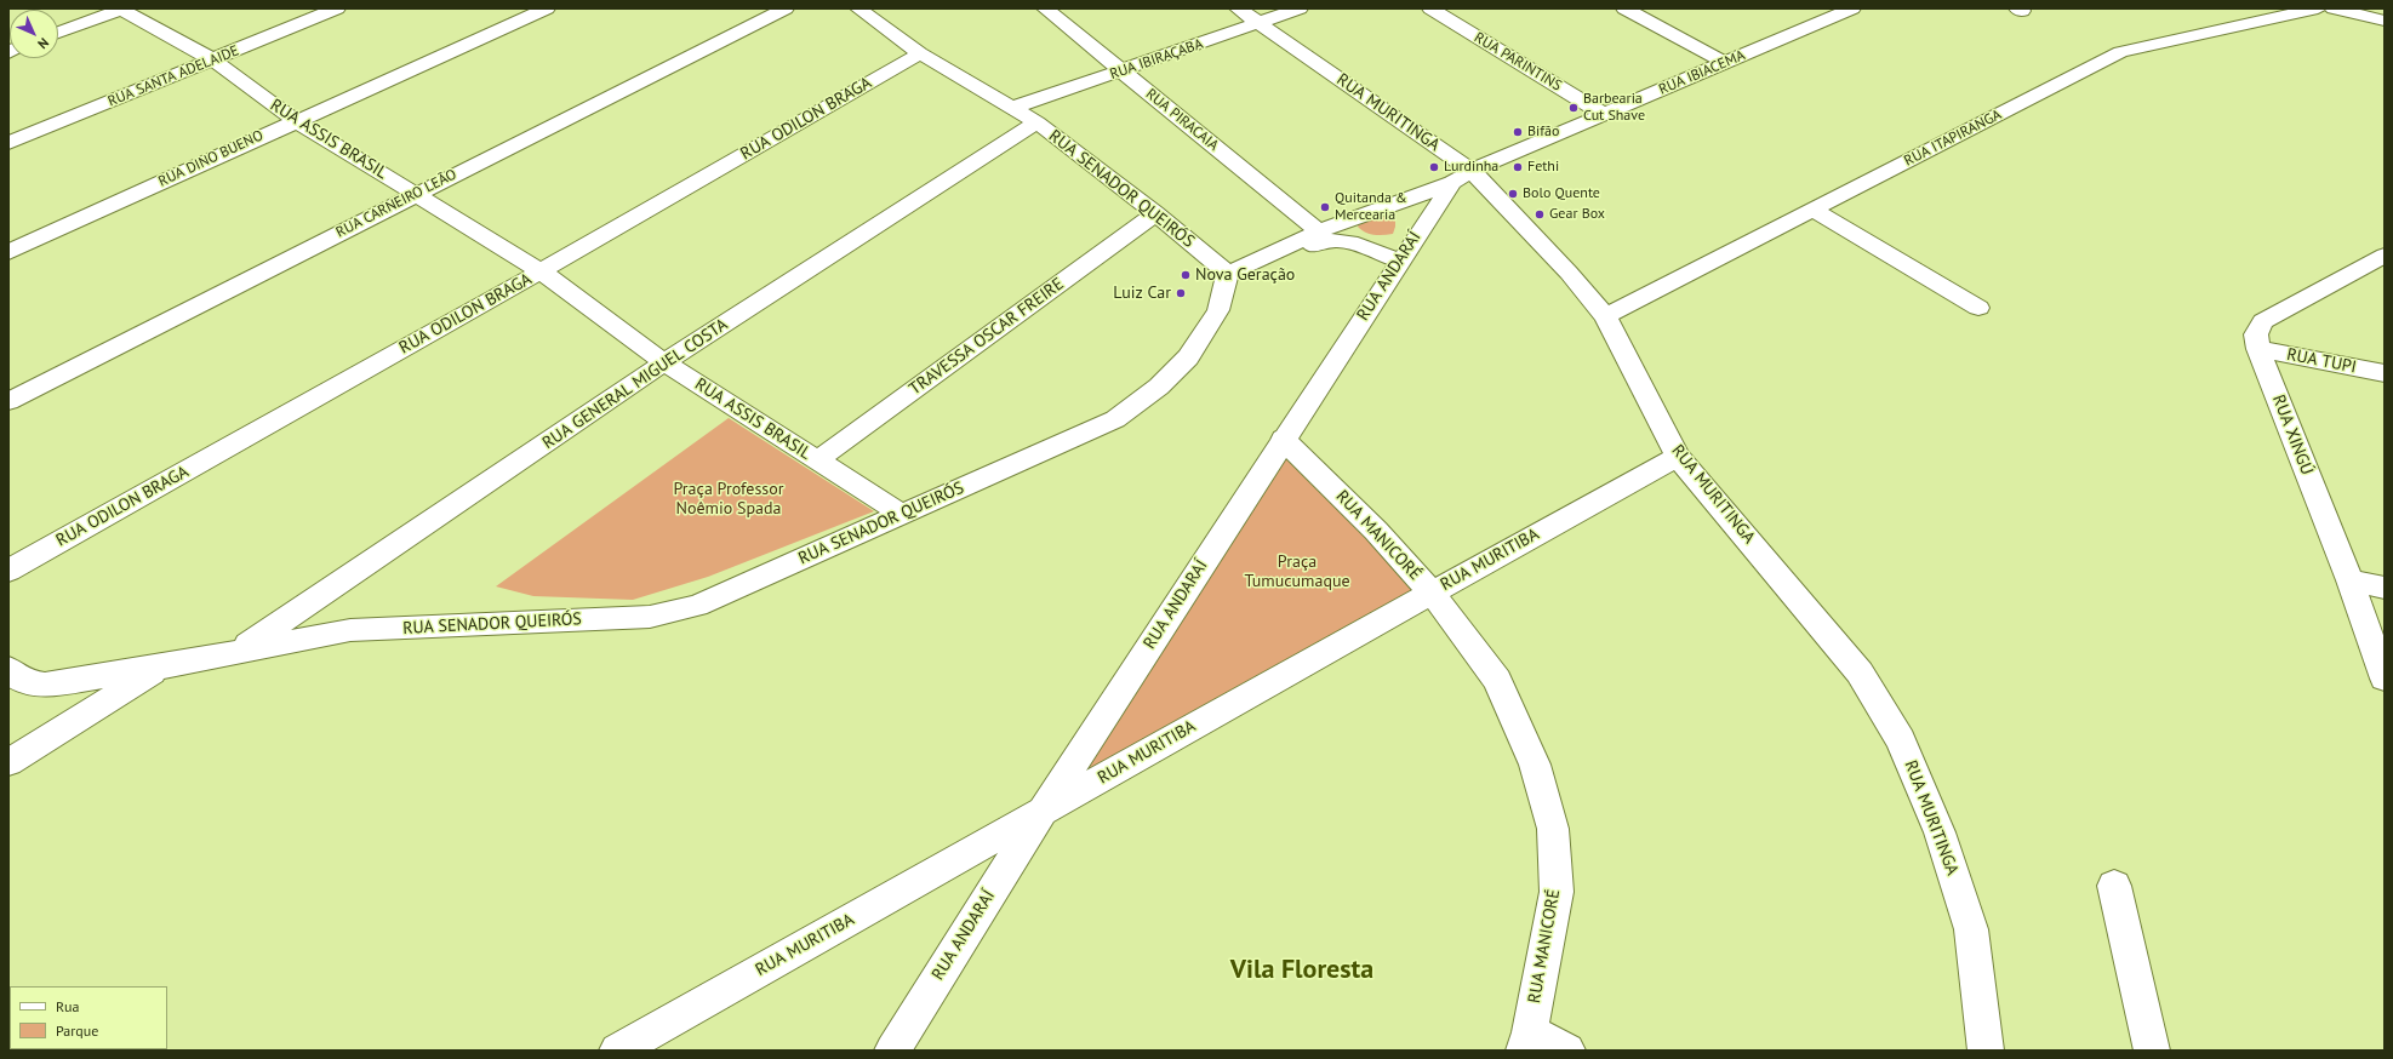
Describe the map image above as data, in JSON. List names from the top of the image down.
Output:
{
  "streets": {
    "street": [
      "RUA IBIRAÇABA",
      "RUA PARINTINS",
      "RUA IBIACEMA",
      "RUA SANTA ADELAIDE",
      "RUA MURITINGA",
      "RUA ODILON BRAGA",
      "RUA PIRACAIA",
      "RUA ITAPIRANGA",
      "RUA ASSIS BRASIL",
      "RUA DINO BUENO",
      "RUA SENADOR QUEIRÓS",
      "RUA CARNEIRO LEÃO",
      "RUA ANDARAÍ",
      "TRAVESSA OSCAR FREIRE",
      "RUA TUPI",
      "RUA GENERAL MIGUEL COSTA",
      "RUA XINGÚ",
      "RUA MANICORÉ",
      "RUA MURITIBA"
    ]
  },
  "crossings": [
    ["RUA IBIRAÇABA", "RUA MURITINGA"],
    ["RUA IBIRAÇABA", "RUA PIRACAIA"],
    ["RUA IBIRAÇABA", "RUA SENADOR QUEIRÓS"],
    ["RUA PARINTINS", "RUA IBIACEMA"],
    ["RUA IBIACEMA", "RUA MURITINGA"],
    ["RUA IBIACEMA", "RUA PIRACAIA"],
    ["RUA IBIACEMA", "RUA SENADOR QUEIRÓS"],
    ["RUA IBIACEMA", "RUA ANDARAÍ"],
    ["RUA SANTA ADELAIDE", "RUA ASSIS BRASIL"],
    ["RUA MURITINGA", "RUA ITAPIRANGA"],
    ["RUA MURITINGA", "RUA ANDARAÍ"],
    ["RUA MURITINGA", "RUA MURITIBA"],
    ["RUA ODILON BRAGA", "RUA ASSIS BRASIL"],
    ["RUA ODILON BRAGA", "RUA SENADOR QUEIRÓS"],
    ["RUA ASSIS BRASIL", "RUA DINO BUENO"],
    ["RUA ASSIS BRASIL", "RUA SENADOR QUEIRÓS"],
    ["RUA ASSIS BRASIL", "RUA CARNEIRO LEÃO"],
    ["RUA ASSIS BRASIL", "TRAVESSA OSCAR FREIRE"],
    ["RUA ASSIS BRASIL", "RUA GENERAL MIGUEL COSTA"],
    ["RUA SENADOR QUEIRÓS", "TRAVESSA OSCAR FREIRE"],
    ["RUA SENADOR QUEIRÓS", "RUA GENERAL MIGUEL COSTA"],
    ["RUA ANDARAÍ", "RUA MANICORÉ"],
    ["RUA ANDARAÍ", "RUA MURITIBA"],
    ["RUA TUPI", "RUA XINGÚ"],
    ["RUA MANICORÉ", "RUA MURITIBA"]
  ],
  "districts": ["Vila Floresta"],
  "parks": ["Praça Professor Noêmio Spada", "Praça Tumucumaque"],
  "places": [
    "Barbearia Cut Shave",
    "Bifão",
    "Lurdinha",
    "Fethi",
    "Bolo Quente",
    "Quitanda & Mercearia",
    "Gear Box",
    "Nova Geração",
    "Luiz Car"
  ],
  "legend": ["Rua", "Parque"],
  "north": "bottom right"
}
